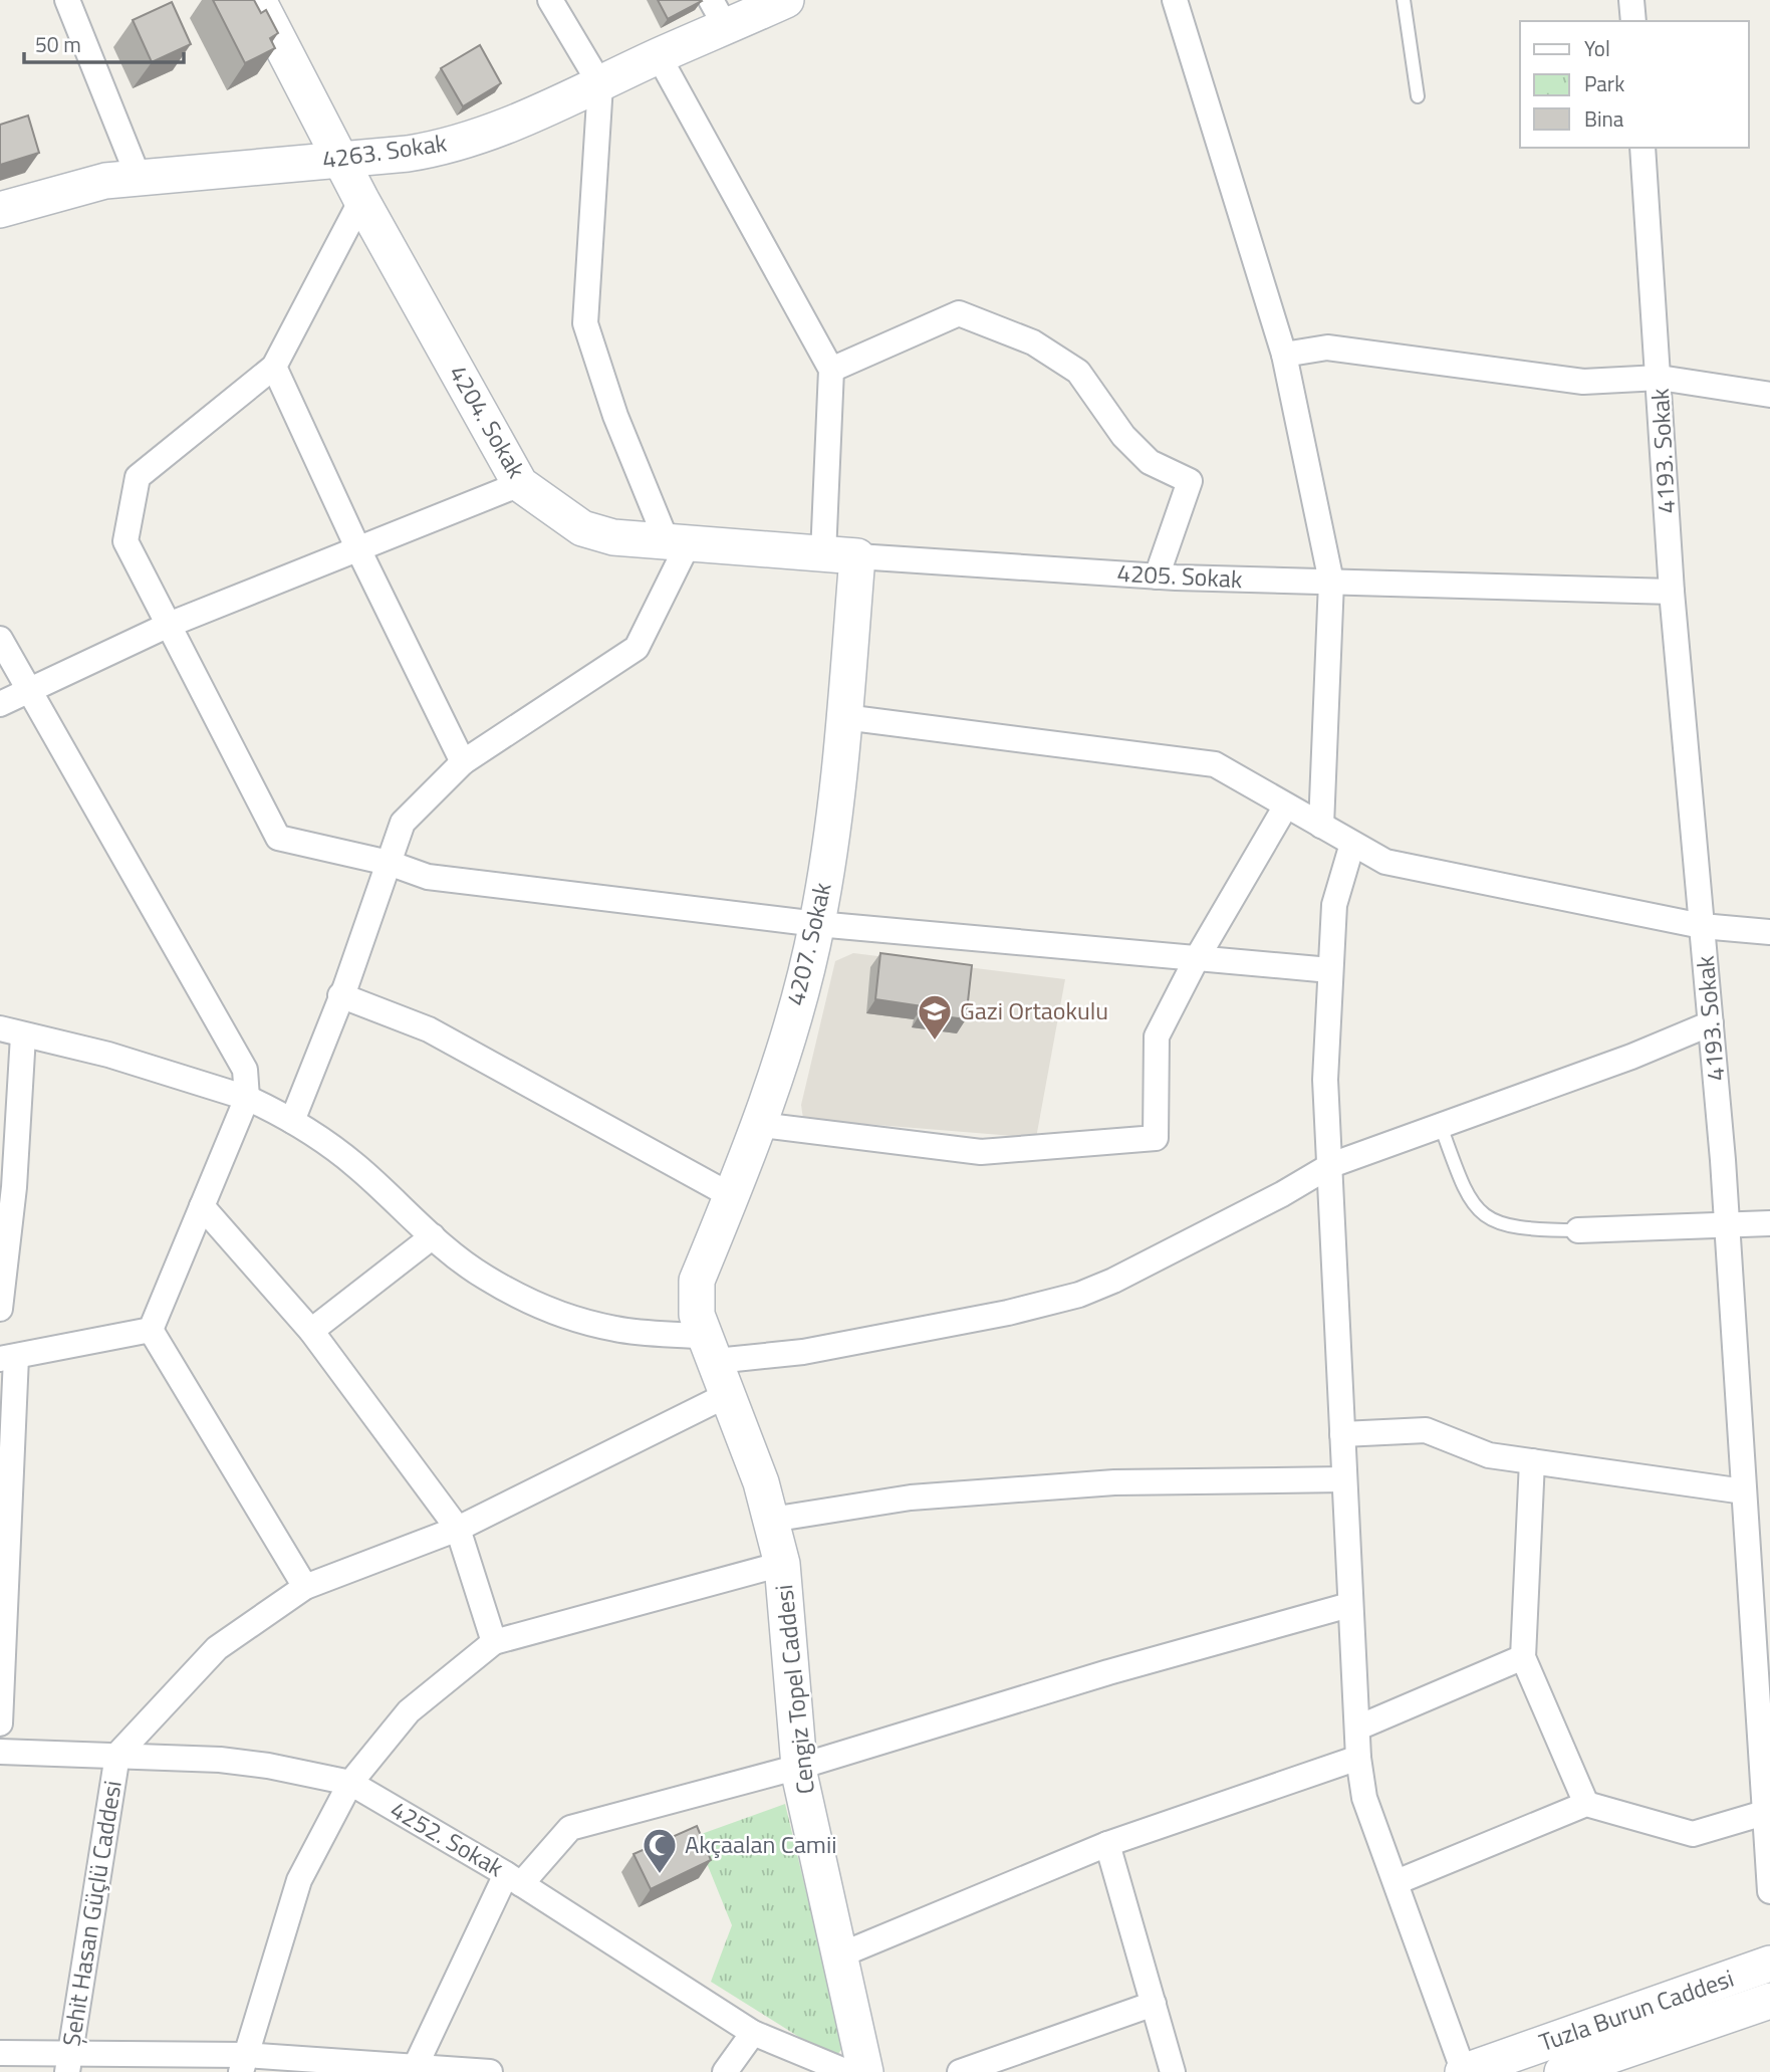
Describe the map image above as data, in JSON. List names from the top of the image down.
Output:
{
  "streets": {
    "street": [
      "4263. Sokak",
      "4204. Sokak",
      "4193. Sokak",
      "4205. Sokak",
      "4207. Sokak",
      "Cengiz Topel Caddesi",
      "4252. Sokak",
      "Şehit Hasan Güçlü Caddesi",
      "Tuzla Burun Caddesi"
    ]
  },
  "crossings": [
    ["4263. Sokak", "4204. Sokak"],
    ["4204. Sokak", "4205. Sokak"],
    ["4193. Sokak", "4205. Sokak"],
    ["4205. Sokak", "4207. Sokak"],
    ["4207. Sokak", "Cengiz Topel Caddesi"],
    ["4252. Sokak", "Şehit Hasan Güçlü Caddesi"]
  ],
  "places": {
    "school or university": ["Gazi Ortaokulu"],
    "mosque": ["Akçaalan Camii"]
  },
  "legend": ["Yol", "Park", "Bina"],
  "scale_bar": "50 m"
}
